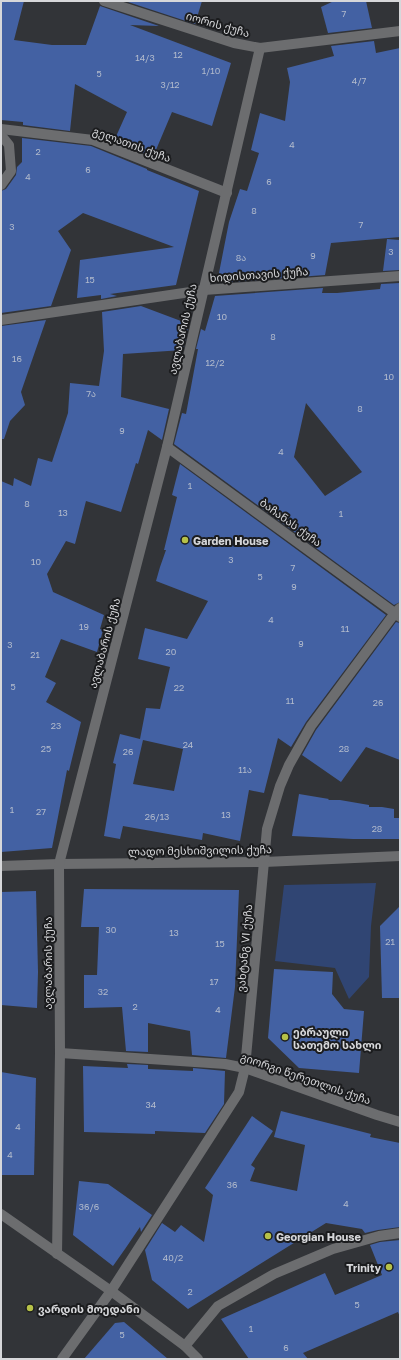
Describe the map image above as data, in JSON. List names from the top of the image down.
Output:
{
  "streets": {
    "street": [
      "იორის ქუჩა",
      "გელათის ქუჩა",
      "ხიდისთავის ქუჩა",
      "ავლაბარის ქუჩა",
      "ბაჩანას ქუჩა",
      "ლადო მესხიშვილის ქუჩა",
      "ვახტანგ VI ქუჩა",
      "გიორგი წერეთლის ქუჩა"
    ]
  },
  "crossings": [
    ["იორის ქუჩა", "ავლაბარის ქუჩა"],
    ["გელათის ქუჩა", "ავლაბარის ქუჩა"],
    ["ხიდისთავის ქუჩა", "ავლაბარის ქუჩა"],
    ["ავლაბარის ქუჩა", "ბაჩანას ქუჩა"],
    ["ავლაბარის ქუჩა", "ლადო მესხიშვილის ქუჩა"],
    ["ავლაბარის ქუჩა", "გიორგი წერეთლის ქუჩა"],
    ["ბაჩანას ქუჩა", "ვახტანგ VI ქუჩა"],
    ["ლადო მესხიშვილის ქუჩა", "ვახტანგ VI ქუჩა"],
    ["ვახტანგ VI ქუჩა", "გიორგი წერეთლის ქუჩა"]
  ],
  "places": [
    "Garden House",
    "ებრაული სათემო სახლი",
    "Georgian House",
    "Trinity",
    "ვარდის მოედანი"
  ],
  "house_numbers": [
    "7",
    "12",
    "14/3",
    "1/10",
    "5",
    "4/7",
    "3/12",
    "4",
    "2",
    "6",
    "4",
    "6",
    "8",
    "7",
    "3",
    "3",
    "9",
    "8ა",
    "15",
    "10",
    "8",
    "16",
    "12/2",
    "10",
    "7ა",
    "8",
    "9",
    "4",
    "1",
    "8",
    "13",
    "1",
    "3",
    "10",
    "7",
    "5",
    "9",
    "4",
    "19",
    "11",
    "9",
    "3",
    "20",
    "21",
    "5",
    "22",
    "11",
    "26",
    "23",
    "24",
    "25",
    "28",
    "26",
    "11ა",
    "1",
    "27",
    "13",
    "26/13",
    "28",
    "30",
    "13",
    "21",
    "15",
    "17",
    "32",
    "2",
    "4",
    "34",
    "4",
    "4",
    "36",
    "4",
    "36/6",
    "40/2",
    "2",
    "5",
    "1",
    "5",
    "6"
  ]
}
